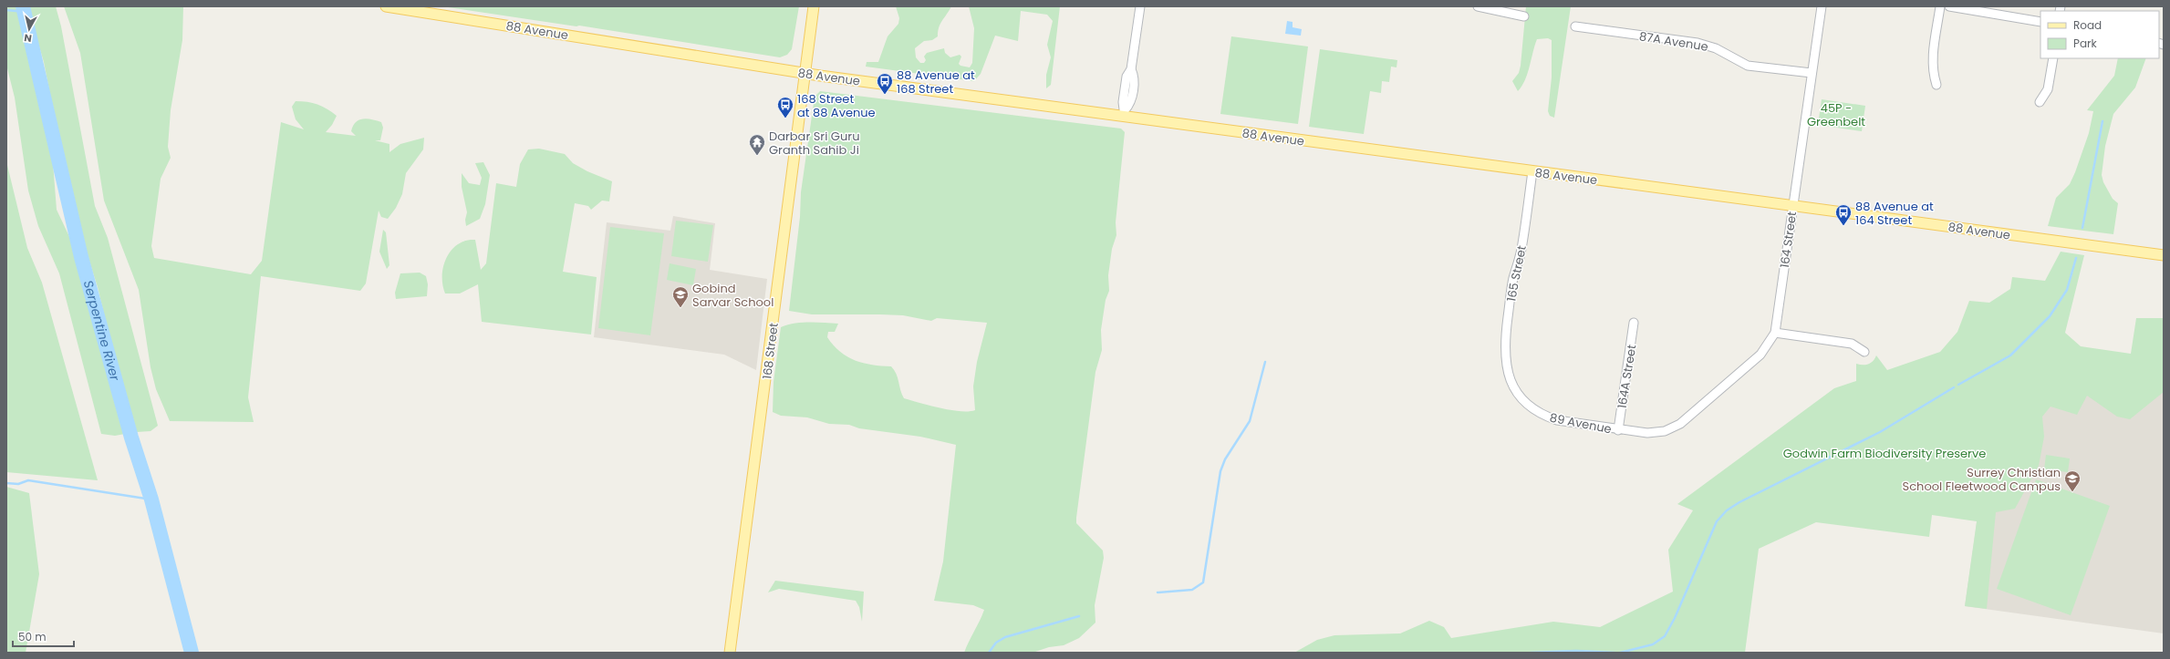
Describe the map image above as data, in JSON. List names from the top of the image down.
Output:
{
  "streets": {
    "main road": ["88 Avenue", "168 Street"],
    "street": [
      "87A Avenue",
      "164 Street",
      "165 Street",
      "164A Street",
      "89 Avenue"
    ]
  },
  "crossings": [
    ["88 Avenue", "164 Street"],
    ["88 Avenue", "165 Street"],
    ["88 Avenue", "168 Street"],
    ["87A Avenue", "164 Street"],
    ["164 Street", "89 Avenue"],
    ["165 Street", "89 Avenue"],
    ["164A Street", "89 Avenue"]
  ],
  "water": ["Serpentine River"],
  "parks": ["45P - Greenbelt", "Godwin Farm Biodiversity Preserve"],
  "places": {
    "bus stop": ["88 Avenue at 168 Street", "168 Street at 88 Avenue", "88 Avenue at 164 Street"],
    "temple": ["Darbar Sri Guru Granth Sahib Ji"],
    "school or university": ["Gobind Sarvar School", "Surrey Christian School Fleetwood Campus"]
  },
  "legend": ["Road", "Park"],
  "scale_bar": "50 m",
  "north": "bottom"
}
